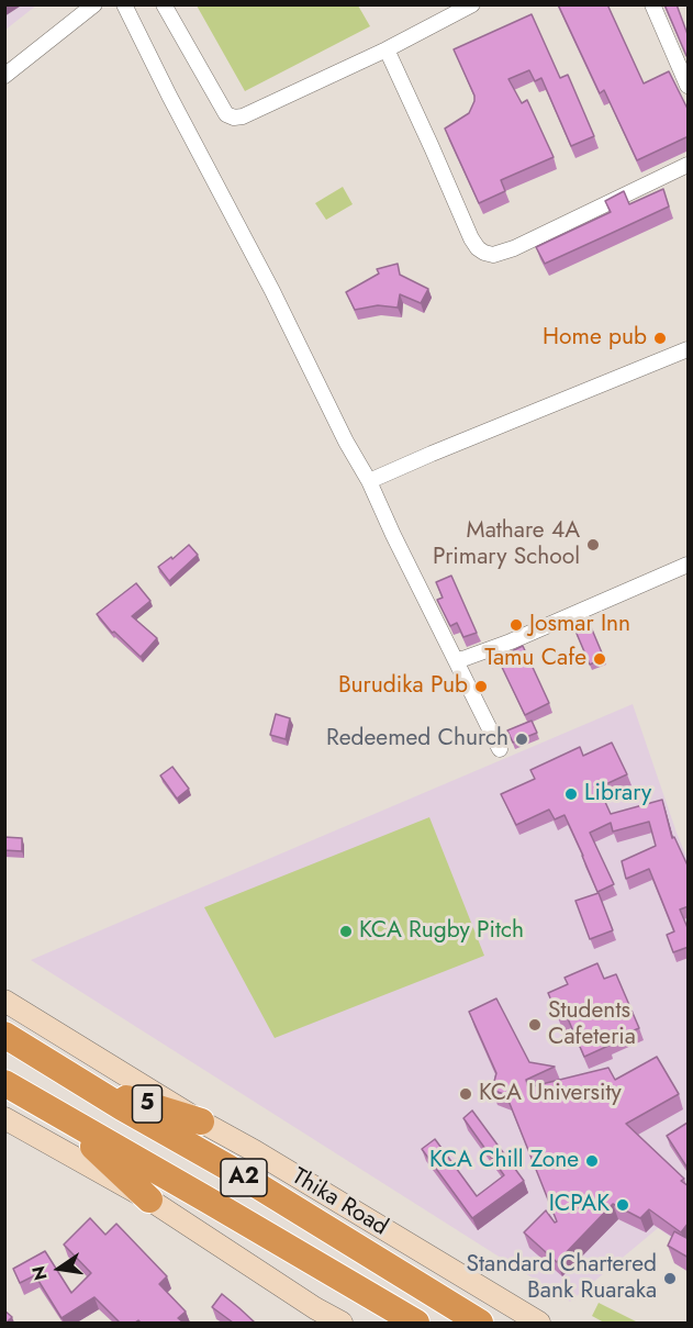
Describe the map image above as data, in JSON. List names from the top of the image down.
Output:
{
  "streets": {
    "highway": ["5", "A2", "Thika Road"]
  },
  "crossings": [
    ["5", "Thika Road"]
  ],
  "places": [
    "Home pub",
    "Mathare 4A Primary School",
    "Josmar Inn",
    "Tamu Cafe",
    "Burudika Pub",
    "Redeemed Church",
    "Library",
    "KCA Rugby Pitch",
    "Students Cafeteria",
    "KCA University",
    "KCA Chill Zone",
    "ICPAK",
    "Standard Chartered Bank Ruaraka"
  ],
  "north": "left"
}
